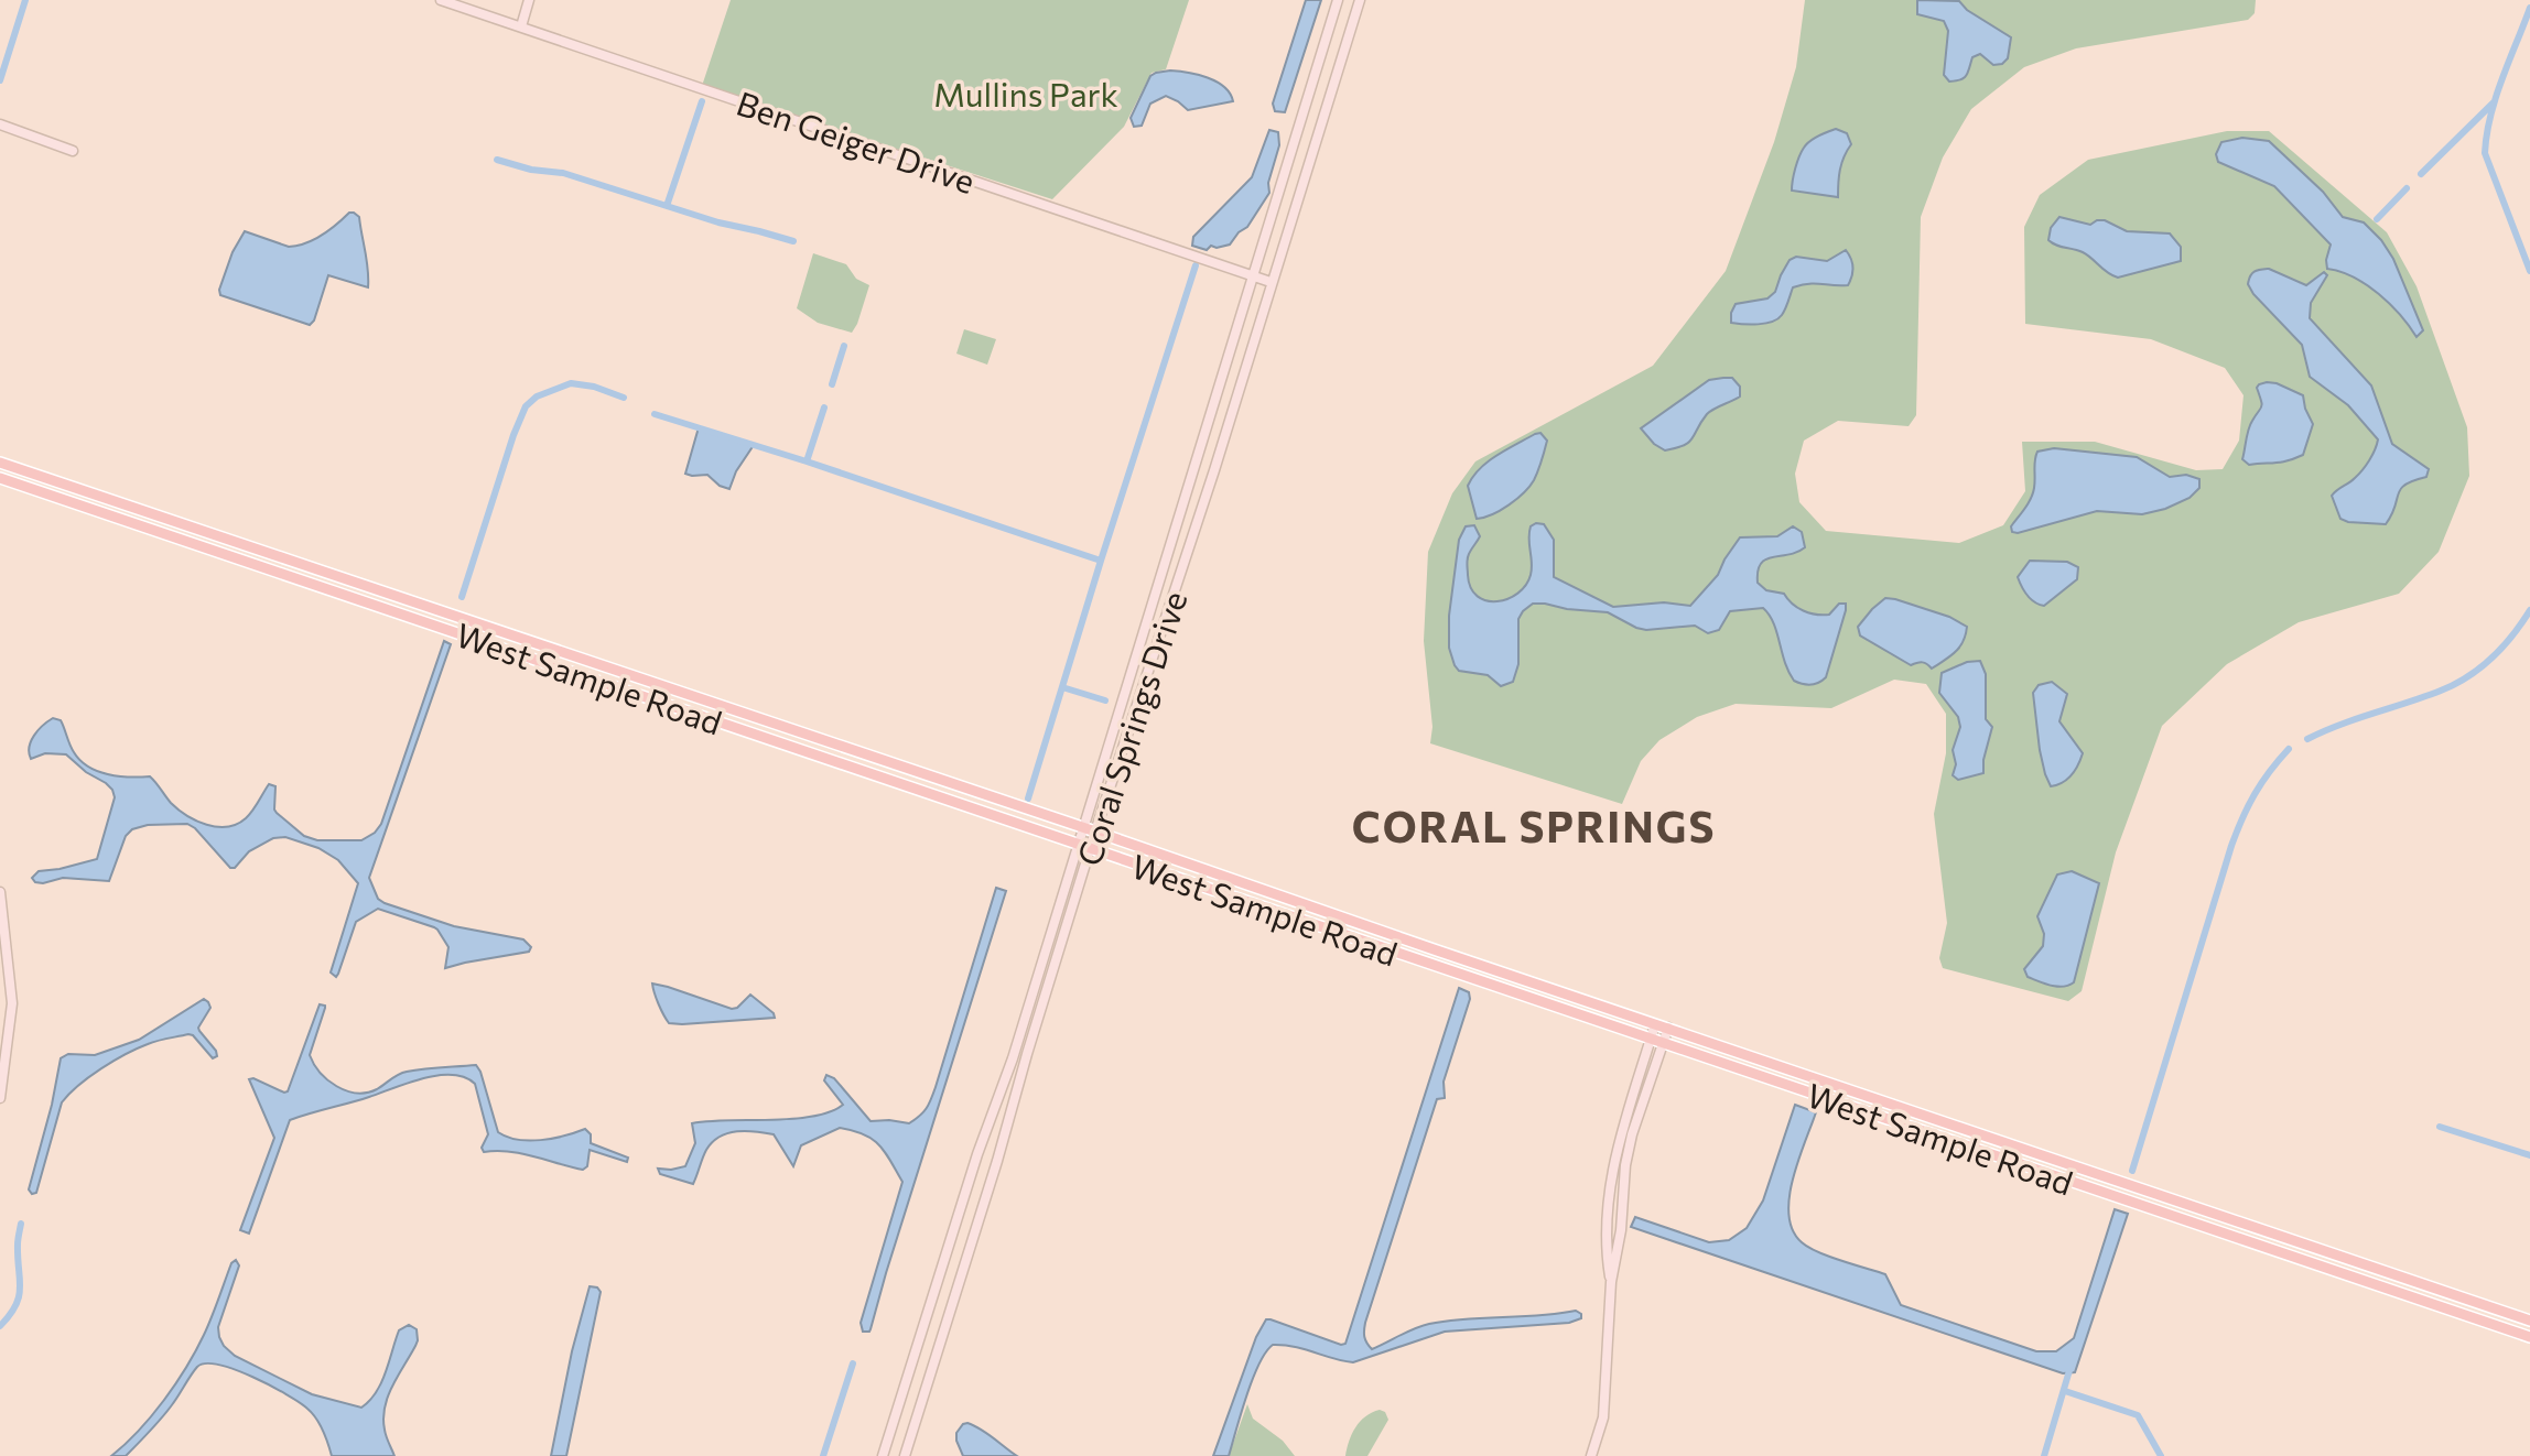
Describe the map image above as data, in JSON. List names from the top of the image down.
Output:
{
  "streets": {
    "main road": ["Ben Geiger Drive", "West Sample Road", "Coral Springs Drive"]
  },
  "crossings": [
    ["Ben Geiger Drive", "Coral Springs Drive"],
    ["West Sample Road", "Coral Springs Drive"]
  ],
  "districts": ["CORAL SPRINGS"],
  "parks": ["Mullins Park"]
}
